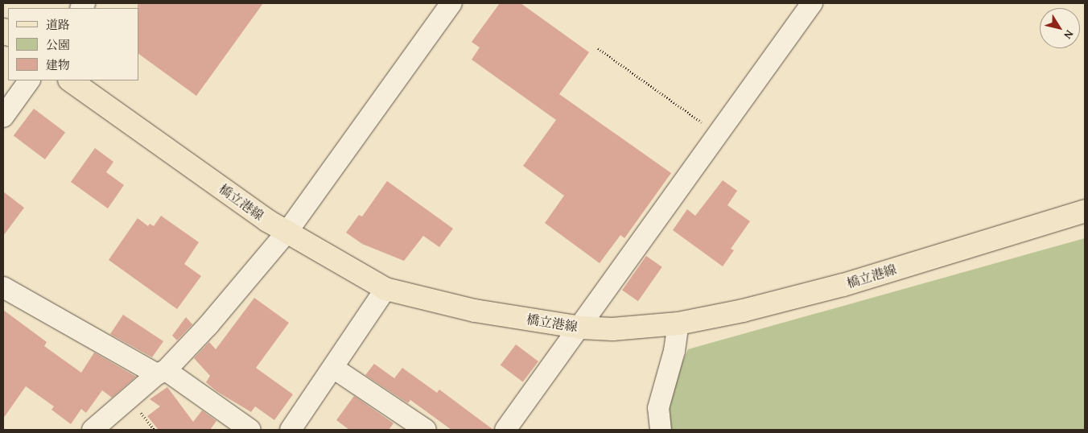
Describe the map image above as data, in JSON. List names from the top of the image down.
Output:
{
  "streets": {
    "main road": ["橋立港線"]
  },
  "legend": ["道路", "公園", "建物"],
  "north": "bottom right"
}
